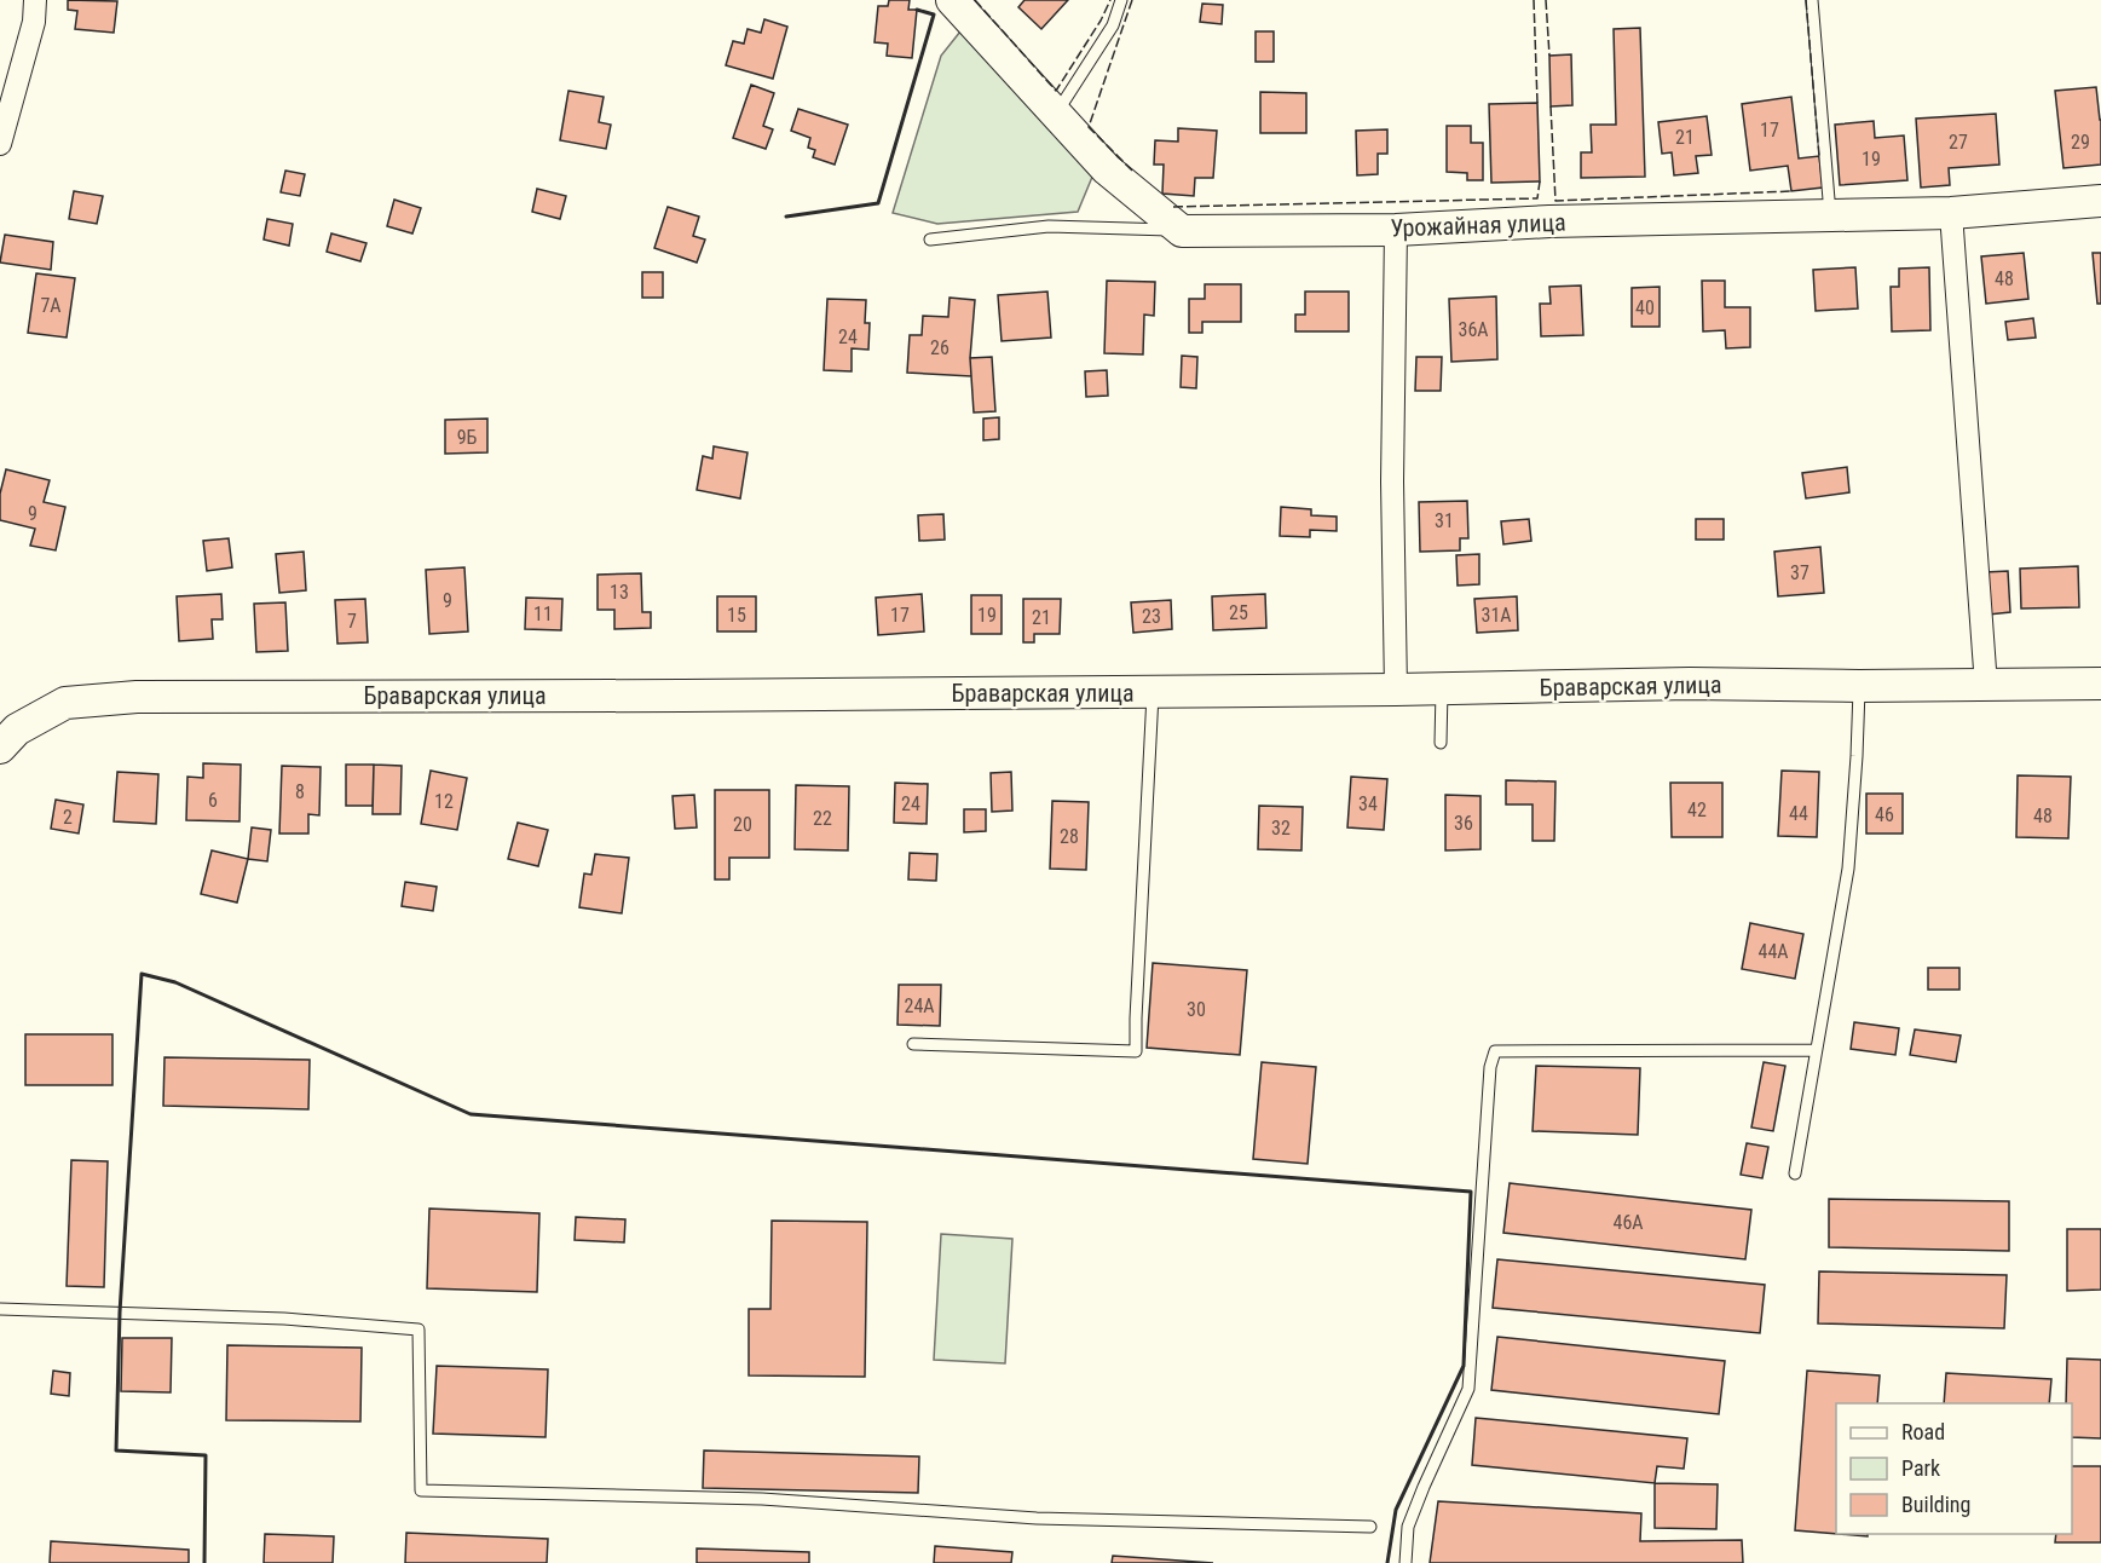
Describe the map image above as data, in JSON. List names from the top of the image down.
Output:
{
  "streets": {
    "main road": ["Урожайная улица", "Браварская улица"]
  },
  "house_numbers": [
    "17",
    "21",
    "27",
    "29",
    "19",
    "48",
    "7А",
    "40",
    "36А",
    "24",
    "26",
    "9Б",
    "9",
    "31",
    "37",
    "13",
    "9",
    "25",
    "11",
    "15",
    "17",
    "19",
    "31А",
    "23",
    "21",
    "7",
    "8",
    "6",
    "12",
    "24",
    "34",
    "42",
    "44",
    "46",
    "48",
    "2",
    "22",
    "36",
    "20",
    "32",
    "28",
    "44А",
    "24А",
    "30",
    "46А"
  ],
  "legend": ["Road", "Park", "Building"]
}
